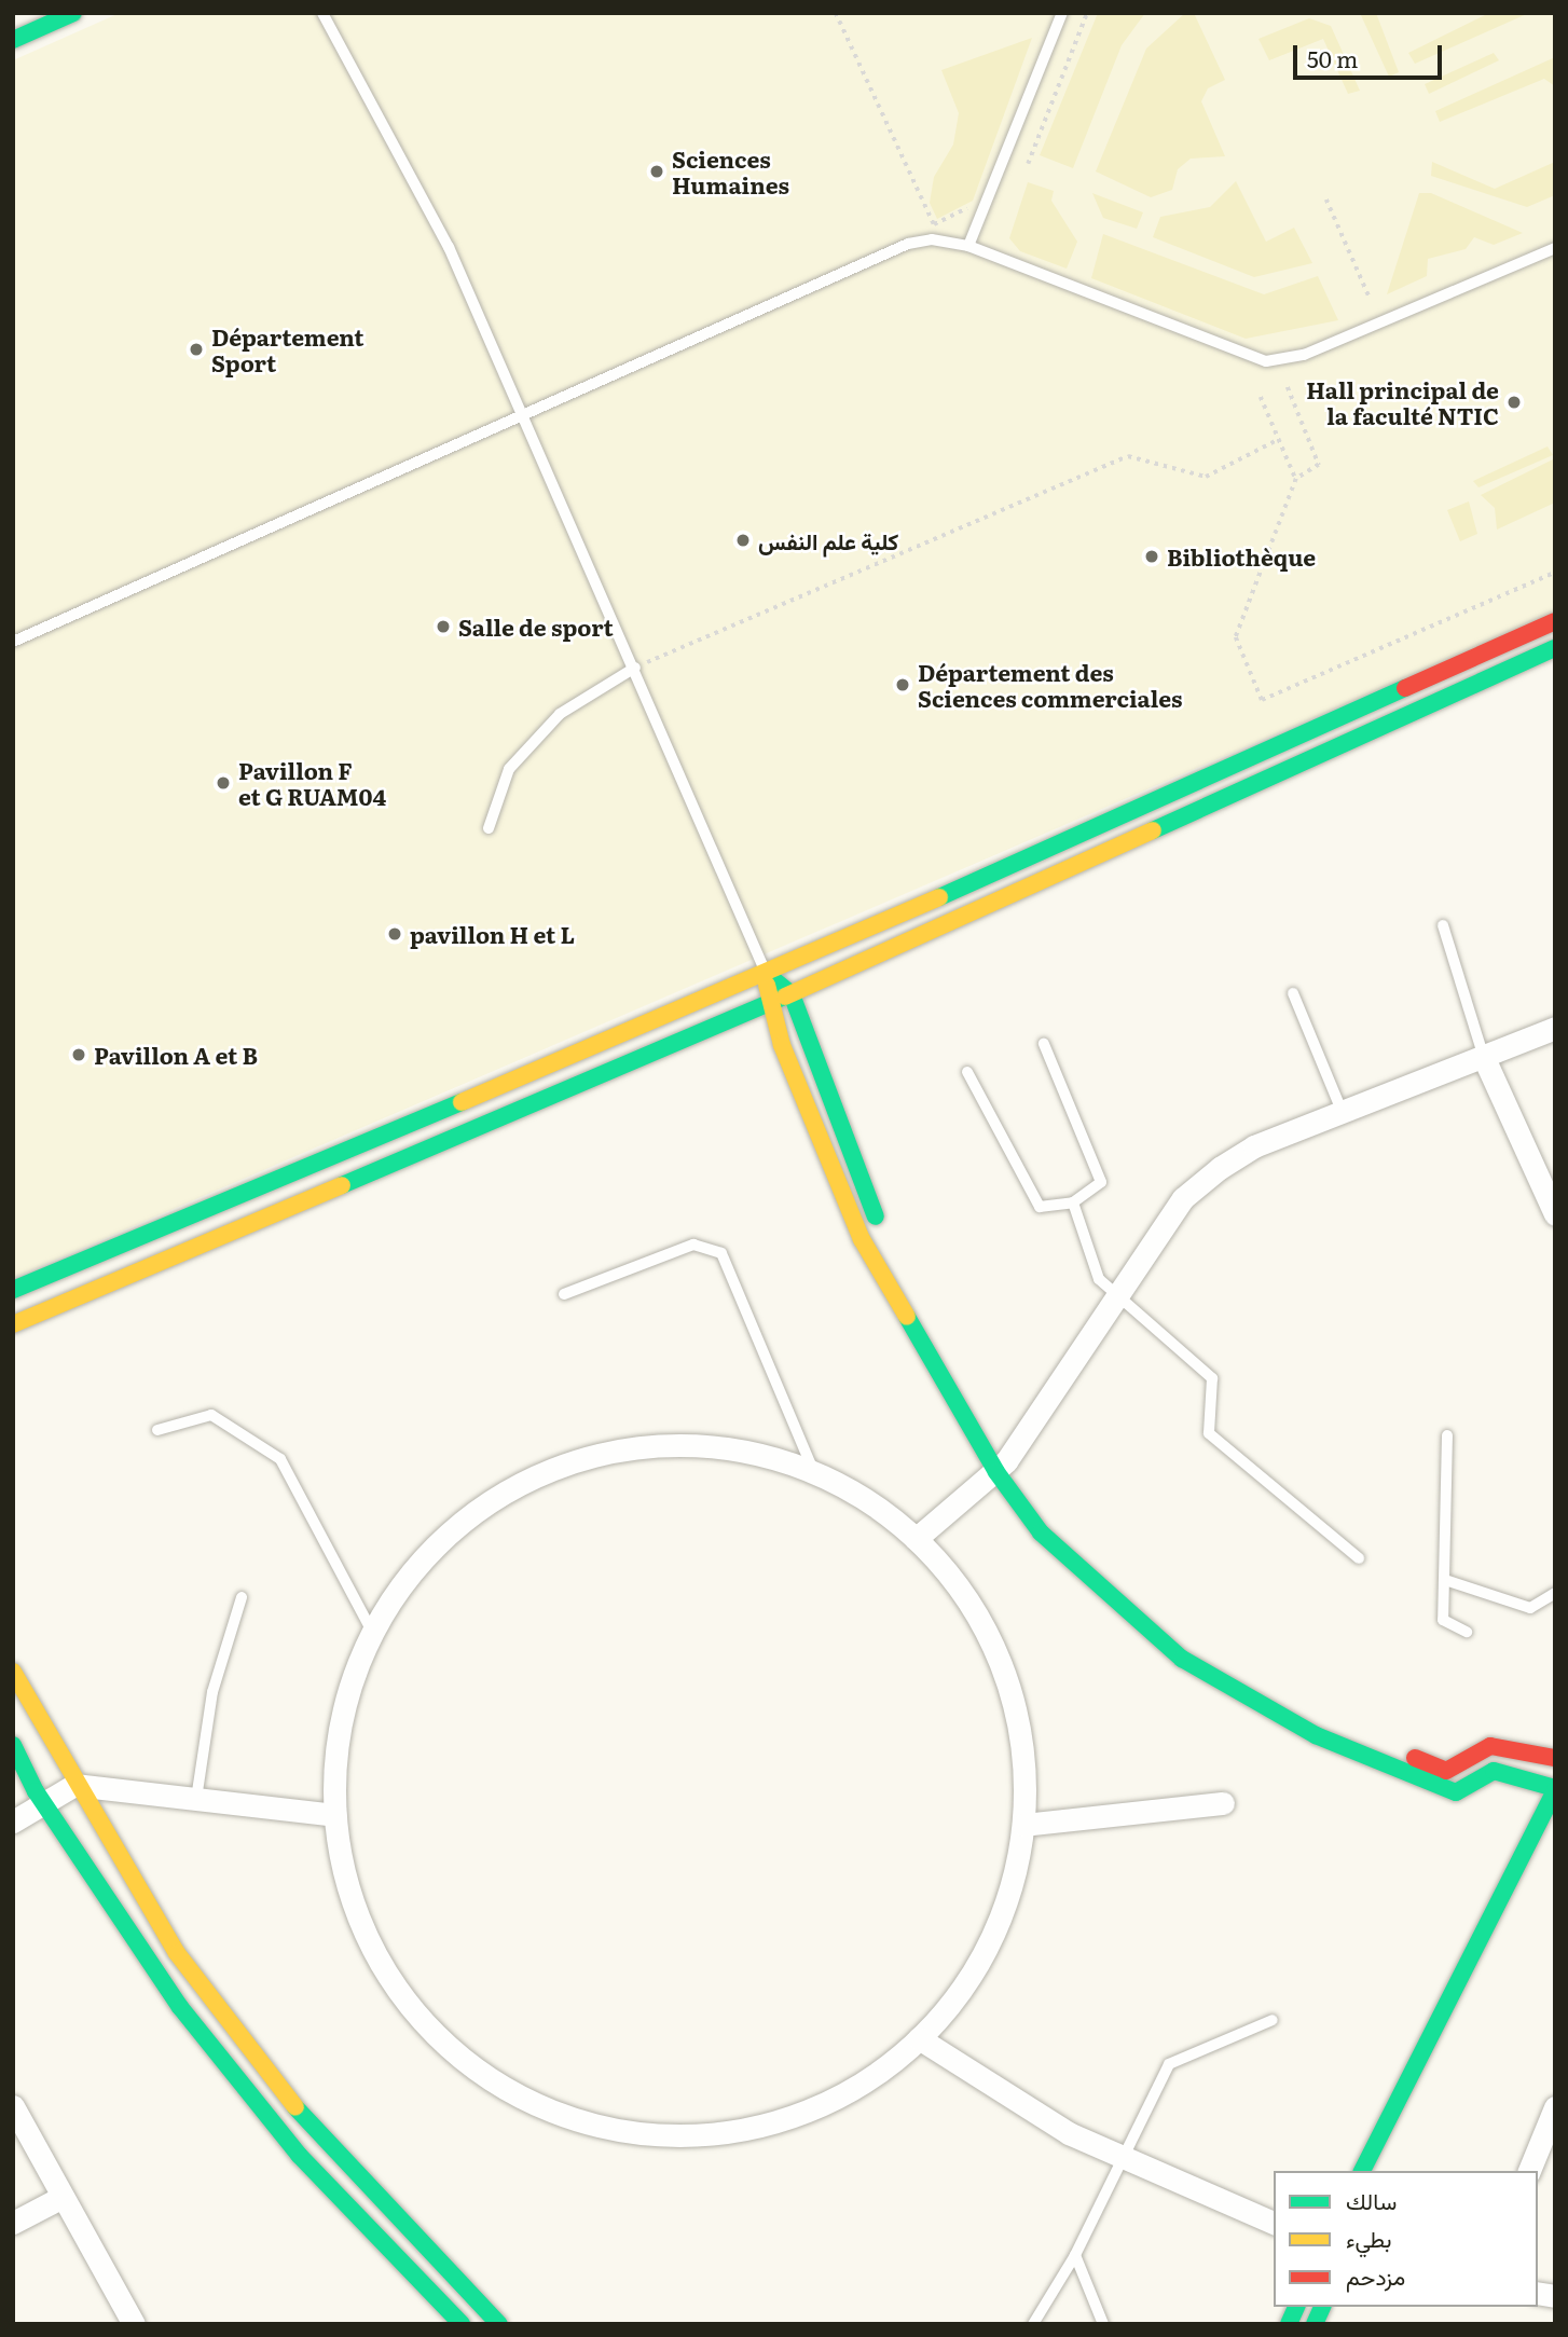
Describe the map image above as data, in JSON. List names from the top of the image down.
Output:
{
  "places": [
    "Sciences Humaines",
    "Département Sport",
    "Hall principal de la faculté NTIC",
    "كلية علم النفس",
    "Bibliothèque",
    "Salle de sport",
    "Département des Sciences commerciales",
    "Pavillon F et G RUAM04",
    "pavillon H et L",
    "Pavillon A et B"
  ],
  "legend": ["سالك", "بطيء", "مزدحم"],
  "scale_bar": "50 m"
}
